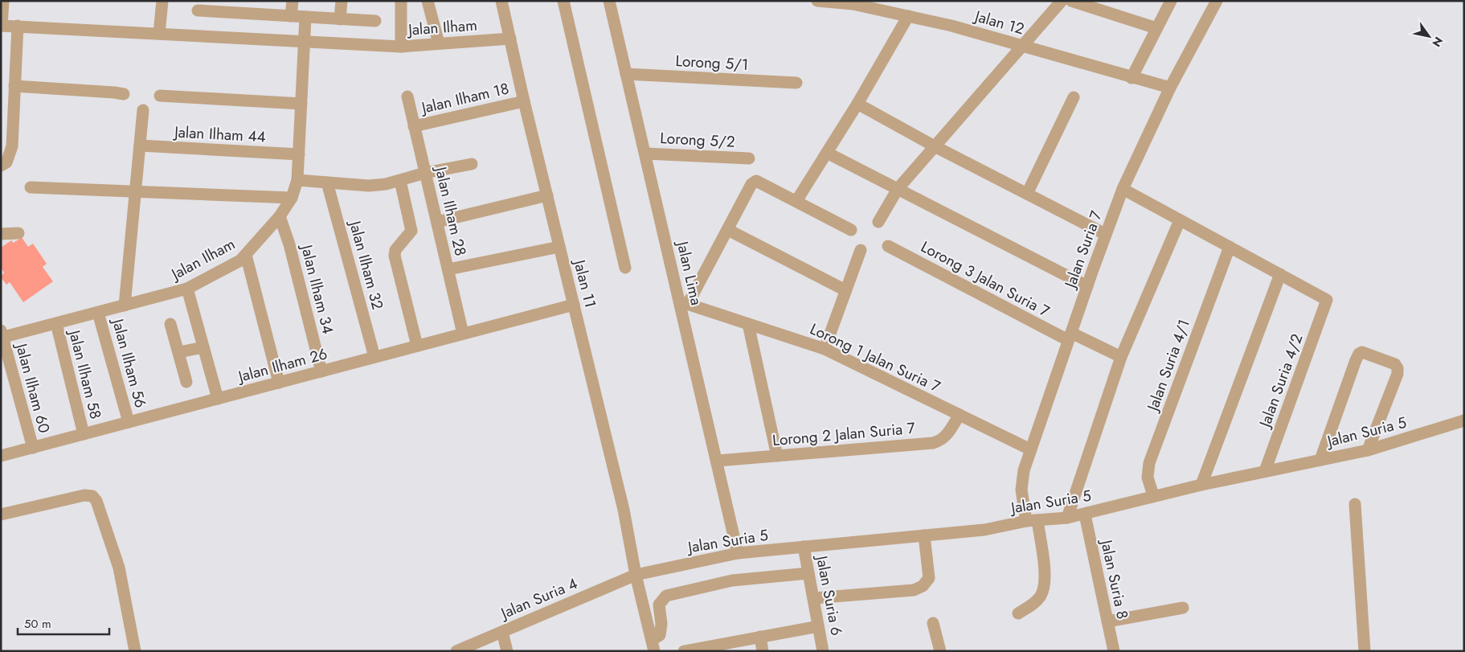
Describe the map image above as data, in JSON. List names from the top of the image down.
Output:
{
  "streets": {
    "street": [
      "Jalan 12",
      "Jalan Ilham",
      "Lorong 5/1",
      "Jalan Ilham 18",
      "Jalan Ilham 44",
      "Lorong 5/2",
      "Jalan Ilham 28",
      "Jalan Suria 7",
      "Jalan Ilham 32",
      "Jalan Lima",
      "Lorong 3 Jalan Suria 7",
      "Jalan 11",
      "Jalan Ilham 34",
      "Lorong 1 Jalan Suria 7",
      "Jalan Ilham 56",
      "Jalan Ilham 26",
      "Jalan Suria 4/1",
      "Jalan Ilham 58",
      "Jalan Suria 4/2",
      "Jalan Ilham 60",
      "Jalan Suria 5",
      "Lorong 2 Jalan Suria 7",
      "Jalan Suria 8",
      "Jalan Suria 6",
      "Jalan Suria 4"
    ]
  },
  "crossings": [
    ["Jalan 12", "Jalan Suria 7"],
    ["Jalan Ilham", "Jalan Ilham 44"],
    ["Jalan Ilham", "Jalan 11"],
    ["Jalan Ilham", "Jalan Ilham 34"],
    ["Jalan Ilham", "Jalan Ilham 56"],
    ["Jalan Ilham", "Jalan Ilham 58"],
    ["Jalan Ilham", "Jalan Ilham 60"],
    ["Lorong 5/1", "Jalan Lima"],
    ["Jalan Ilham 18", "Jalan Ilham 28"],
    ["Jalan Ilham 18", "Jalan 11"],
    ["Lorong 5/2", "Jalan Lima"],
    ["Jalan Ilham 28", "Jalan Ilham 26"],
    ["Jalan Suria 7", "Lorong 3 Jalan Suria 7"],
    ["Jalan Suria 7", "Lorong 1 Jalan Suria 7"],
    ["Jalan Suria 7", "Jalan Suria 5"],
    ["Jalan Ilham 32", "Jalan Ilham 26"],
    ["Jalan Lima", "Lorong 1 Jalan Suria 7"],
    ["Jalan Lima", "Jalan Suria 5"],
    ["Jalan Lima", "Lorong 2 Jalan Suria 7"],
    ["Jalan 11", "Jalan Ilham 26"],
    ["Jalan 11", "Jalan Suria 5"],
    ["Jalan 11", "Jalan Suria 4"],
    ["Jalan Ilham 34", "Jalan Ilham 26"],
    ["Lorong 1 Jalan Suria 7", "Lorong 2 Jalan Suria 7"],
    ["Jalan Ilham 56", "Jalan Ilham 26"],
    ["Jalan Ilham 26", "Jalan Ilham 58"],
    ["Jalan Ilham 26", "Jalan Ilham 60"],
    ["Jalan Suria 4/1", "Jalan Suria 5"],
    ["Jalan Suria 4/2", "Jalan Suria 5"],
    ["Jalan Suria 5", "Jalan Suria 8"],
    ["Jalan Suria 5", "Jalan Suria 6"],
    ["Jalan Suria 5", "Jalan Suria 4"]
  ],
  "scale_bar": "50 m",
  "north": "bottom right"
}
